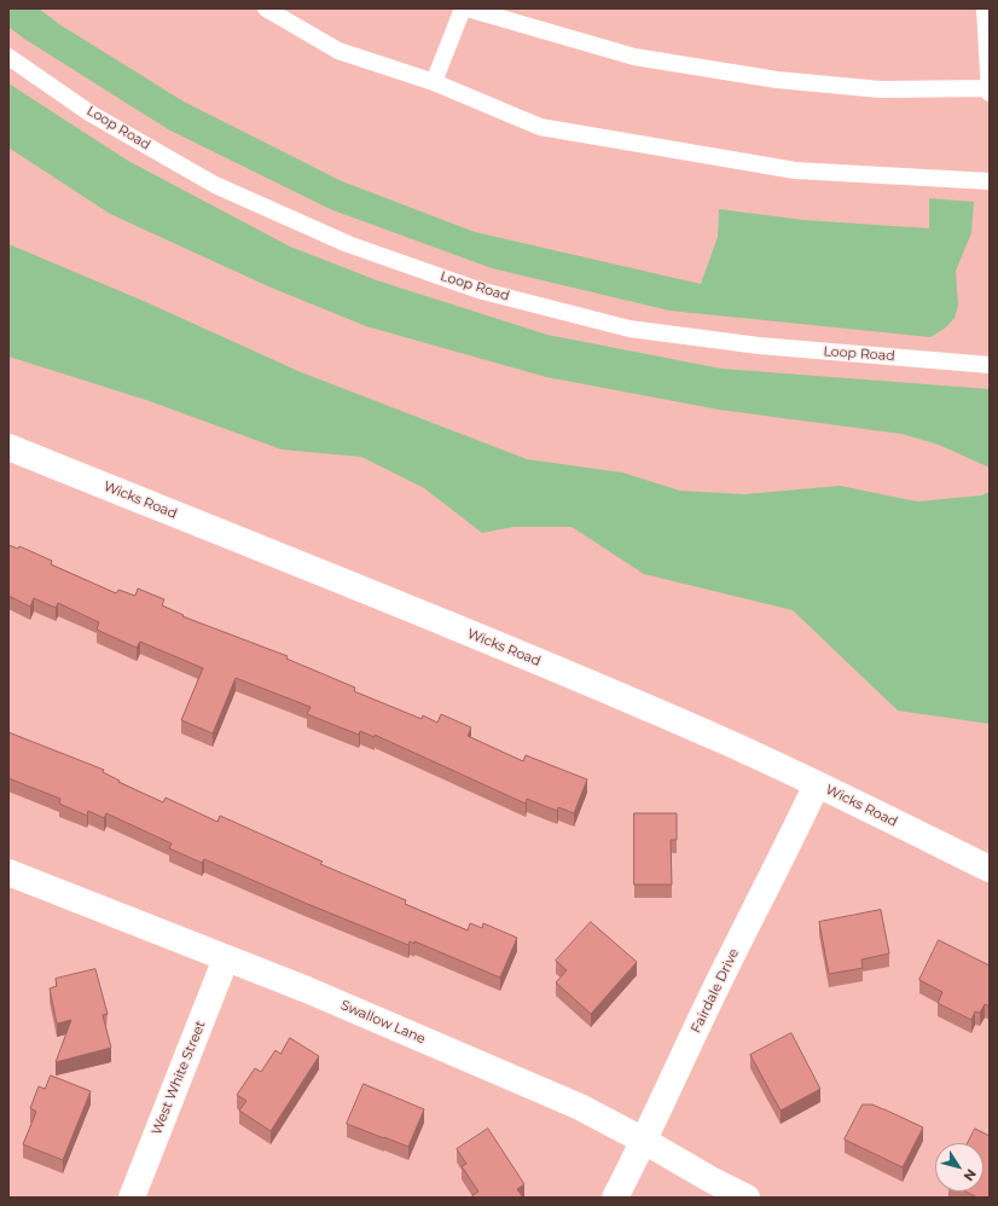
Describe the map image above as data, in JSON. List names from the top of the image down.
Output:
{
  "streets": {
    "street": [
      "Wicks Road",
      "Fairdale Drive",
      "Swallow Lane",
      "West White Street"
    ],
    "lane": ["Loop Road"]
  },
  "crossings": [
    ["Wicks Road", "Fairdale Drive"],
    ["Fairdale Drive", "Swallow Lane"],
    ["Swallow Lane", "West White Street"]
  ],
  "north": "bottom right"
}
